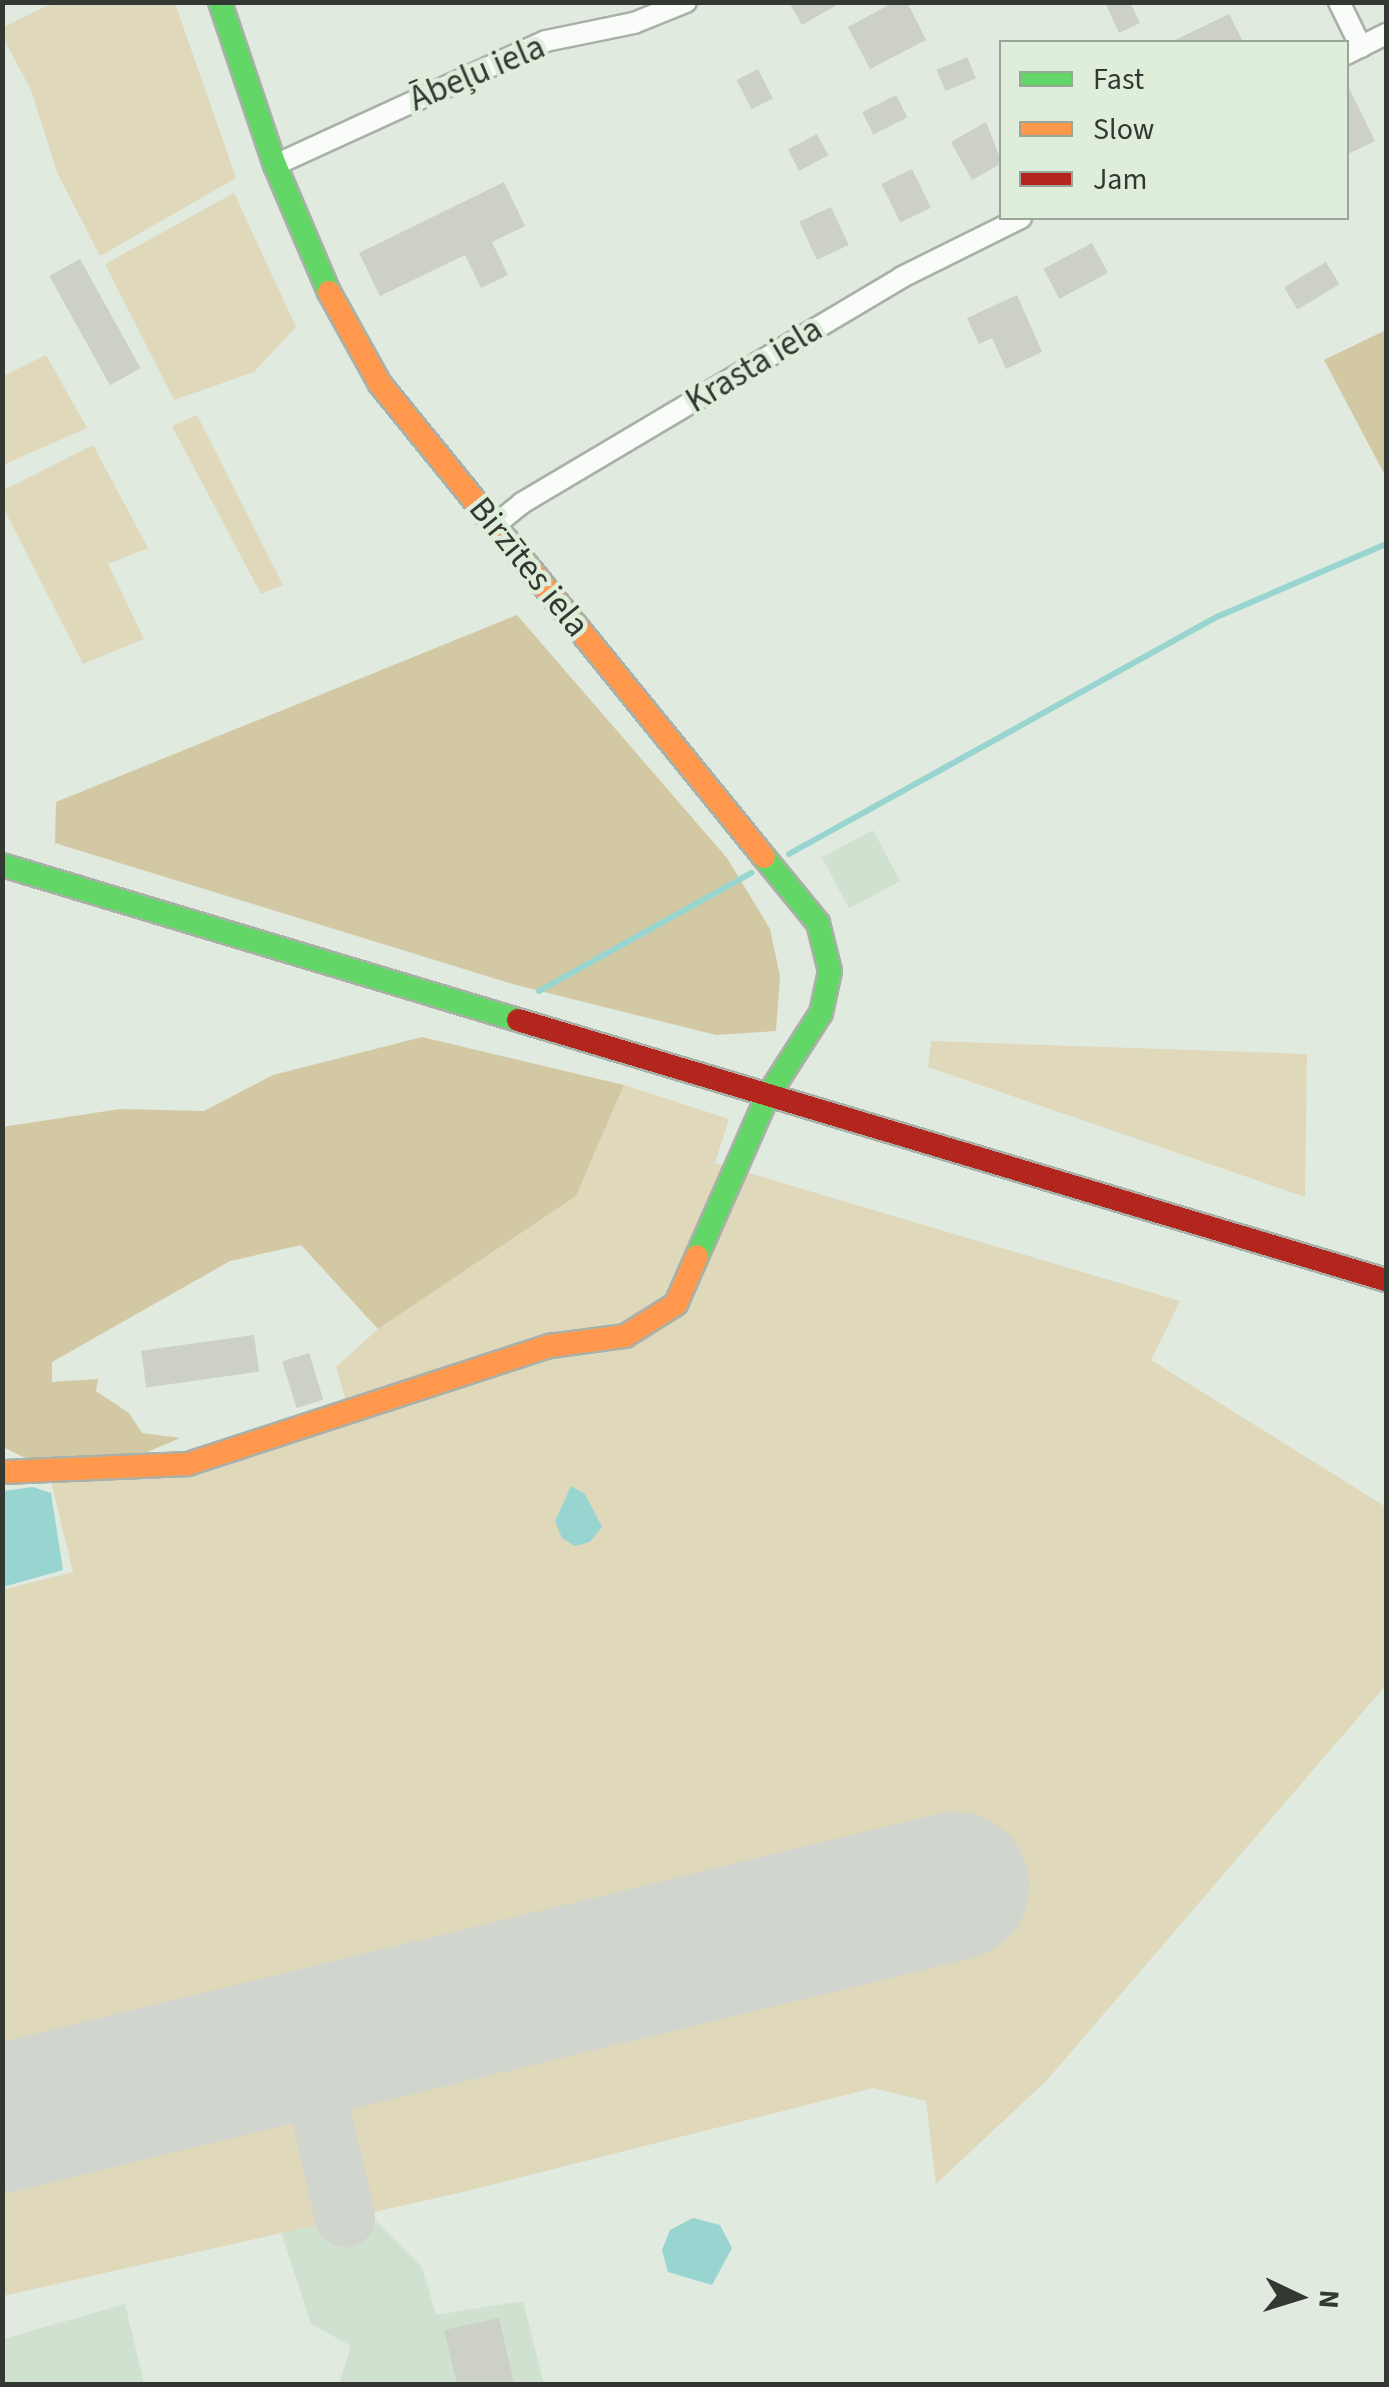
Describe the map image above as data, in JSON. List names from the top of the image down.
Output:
{
  "streets": {
    "street": ["Ābeļu iela", "Krasta iela", "Birzītes iela"]
  },
  "crossings": [
    ["Ābeļu iela", "Birzītes iela"],
    ["Krasta iela", "Birzītes iela"]
  ],
  "legend": ["Fast", "Slow", "Jam"],
  "north": "right"
}
